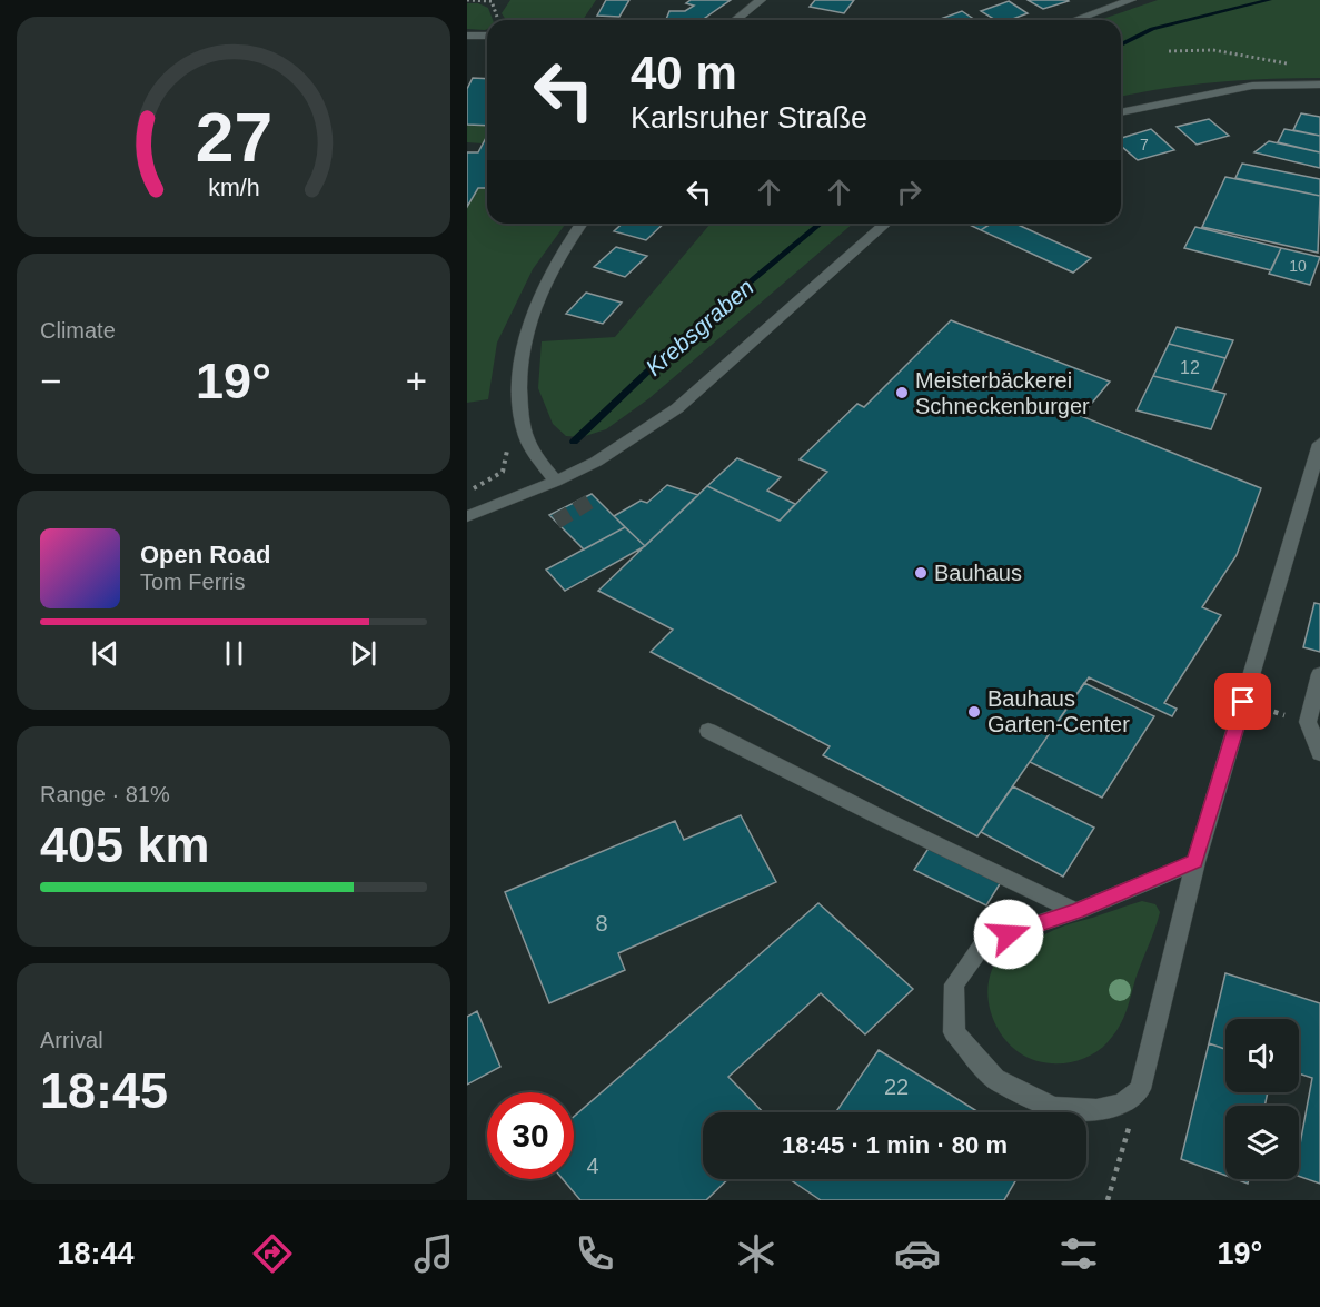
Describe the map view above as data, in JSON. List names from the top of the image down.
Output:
{
  "water": ["Krebsgraben"],
  "places": ["Meisterbäckerei Schneckenburger", "Bauhaus", "Bauhaus Garten-Center"],
  "house_numbers": [
    "7",
    "10",
    "12",
    "8",
    "22",
    "4"
  ],
  "page": {
    "turn": ["40 m", "Karlsruher Straße"],
    "tile": [
      "Climate",
      ["Range · 81%", "405 km"],
      ["Arrival", "18:45"]
    ],
    "heat": ["−", "19°", "+"],
    "song": ["Open Road", "Tom Ferris"],
    "limit": "30",
    "trip": "18:45 · 1 min · 80 m",
    "tabs": ["18:44", "19°"],
    "gauge": ["27", "km/h"]
  }
}
